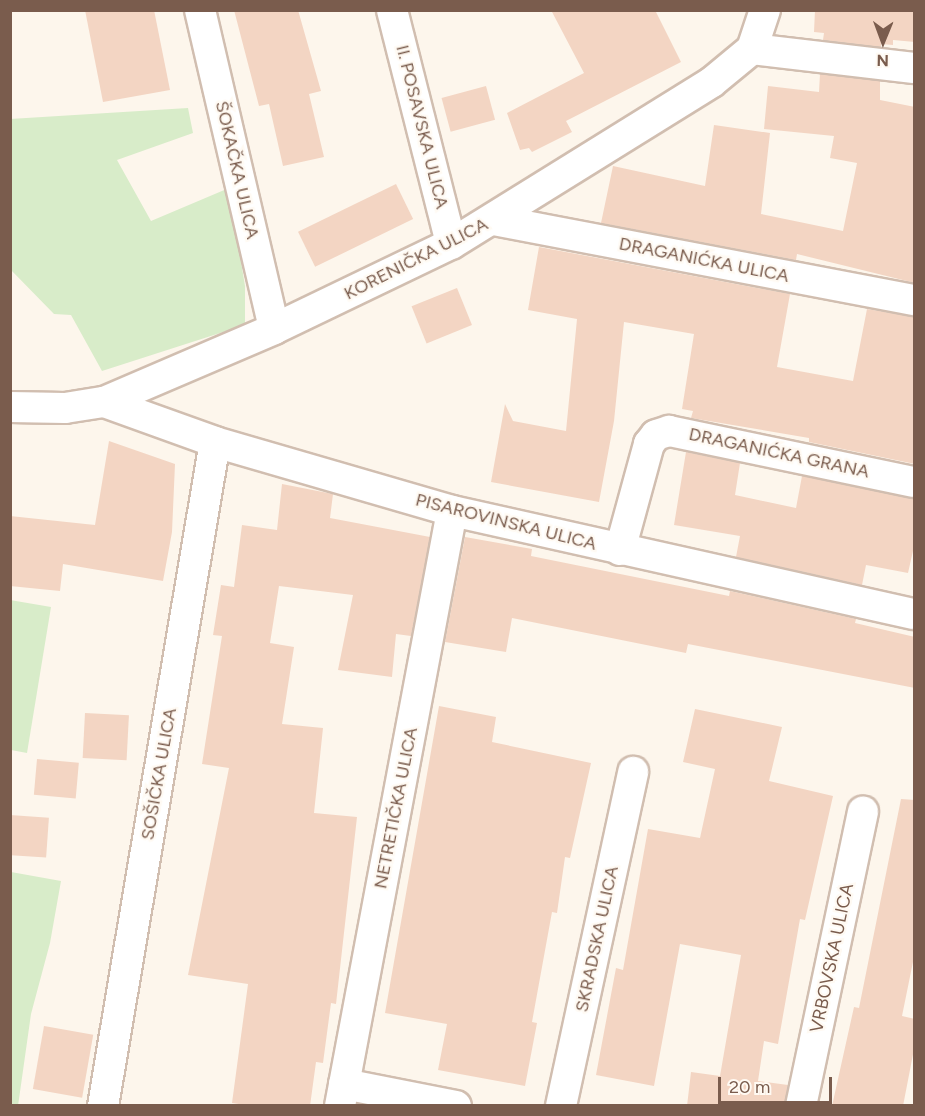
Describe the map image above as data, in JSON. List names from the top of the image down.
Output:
{
  "streets": {
    "street": [
      "II. POSAVSKA ULICA",
      "ŠOKAČKA ULICA",
      "KORENIČKA ULICA",
      "DRAGANIĆKA ULICA",
      "DRAGANIĆKA GRANA",
      "PISAROVINSKA ULICA",
      "SOŠIČKA ULICA",
      "NETRETIČKA ULICA",
      "SKRADSKA ULICA",
      "VRBOVSKA ULICA"
    ]
  },
  "crossings": [
    ["II. POSAVSKA ULICA", "KORENIČKA ULICA"],
    ["ŠOKAČKA ULICA", "KORENIČKA ULICA"],
    ["KORENIČKA ULICA", "DRAGANIĆKA ULICA"],
    ["KORENIČKA ULICA", "PISAROVINSKA ULICA"],
    ["DRAGANIĆKA GRANA", "PISAROVINSKA ULICA"],
    ["PISAROVINSKA ULICA", "SOŠIČKA ULICA"],
    ["PISAROVINSKA ULICA", "NETRETIČKA ULICA"]
  ],
  "scale_bar": "20 m",
  "north": "bottom"
}
